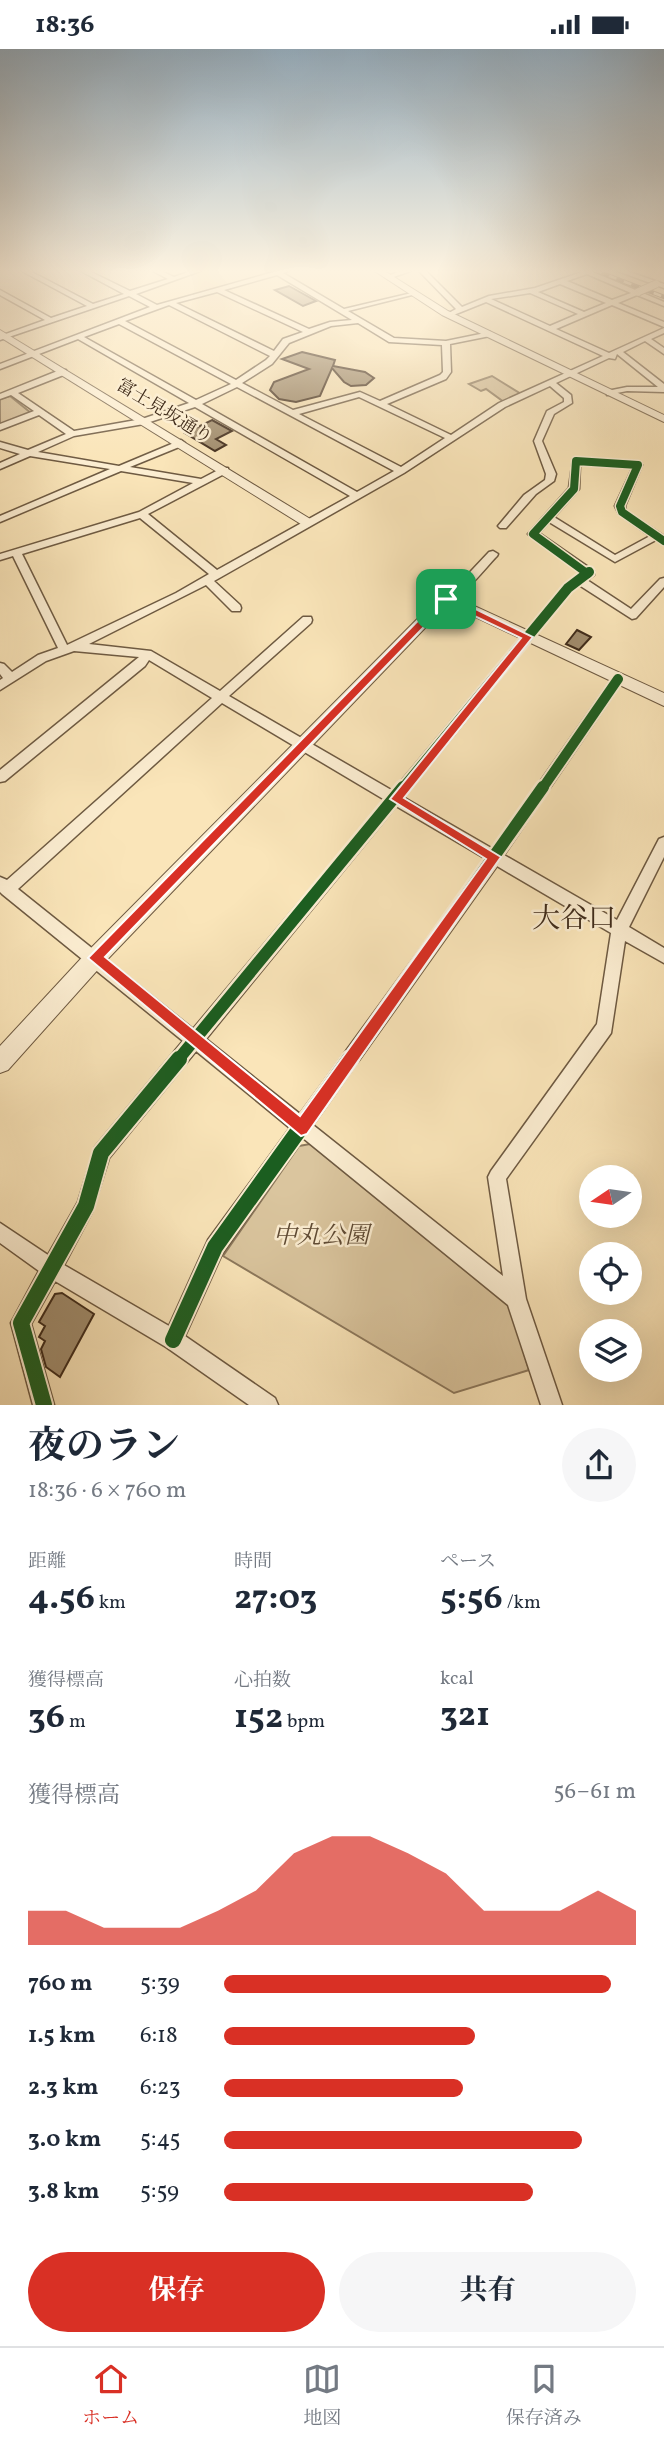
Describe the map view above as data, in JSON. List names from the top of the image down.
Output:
{
  "streets": {
    "street": ["富士見坂通り"]
  },
  "districts": ["大谷口"],
  "parks": ["中丸公園"],
  "north": "left",
  "page": {
    "status": "18:36",
    "heading": ["夜のラン", "18:36 · 6 × 760 m"],
    "stats": [
      ["距離", "4.56 km"],
      ["時間", "27:03"],
      ["ペース", "5:56 /km"],
      ["獲得標高", "36 m"],
      ["心拍数", "152 bpm"],
      ["kcal", "321"]
    ],
    "chart": ["獲得標高", "56–61 m"],
    "list": [
      {
        "name": "760 m",
        "note": "5:39"
      },
      {
        "name": "1.5 km",
        "note": "6:18"
      },
      {
        "name": "2.3 km",
        "note": "6:23"
      },
      {
        "name": "3.0 km",
        "note": "5:45"
      },
      {
        "name": "3.8 km",
        "note": "5:59"
      }
    ],
    "buttons": ["保存", "共有"],
    "tabs": ["ホーム", "地図", "保存済み"]
  }
}
